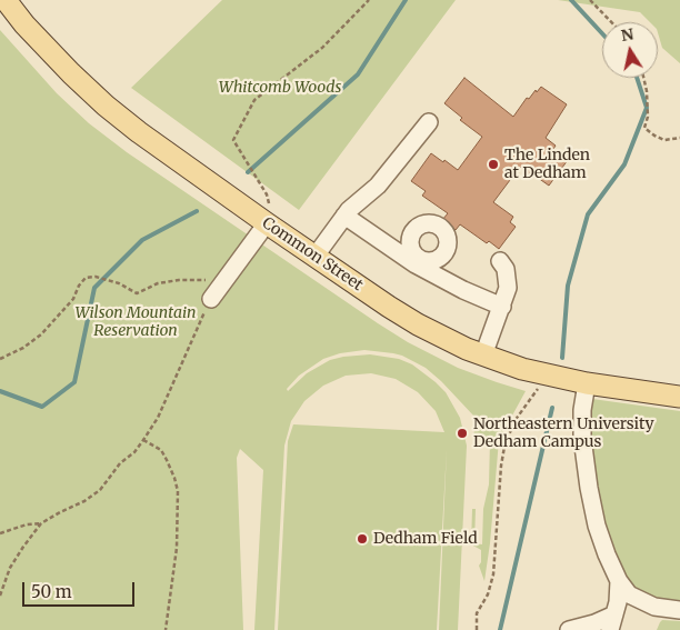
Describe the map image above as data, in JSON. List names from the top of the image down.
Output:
{
  "streets": {
    "main road": ["Common Street"]
  },
  "parks": ["Whitcomb Woods", "Wilson Mountain Reservation"],
  "places": ["The Linden at Dedham", "Northeastern University Dedham Campus", "Dedham Field"],
  "scale_bar": "50 m",
  "north": "top"
}
